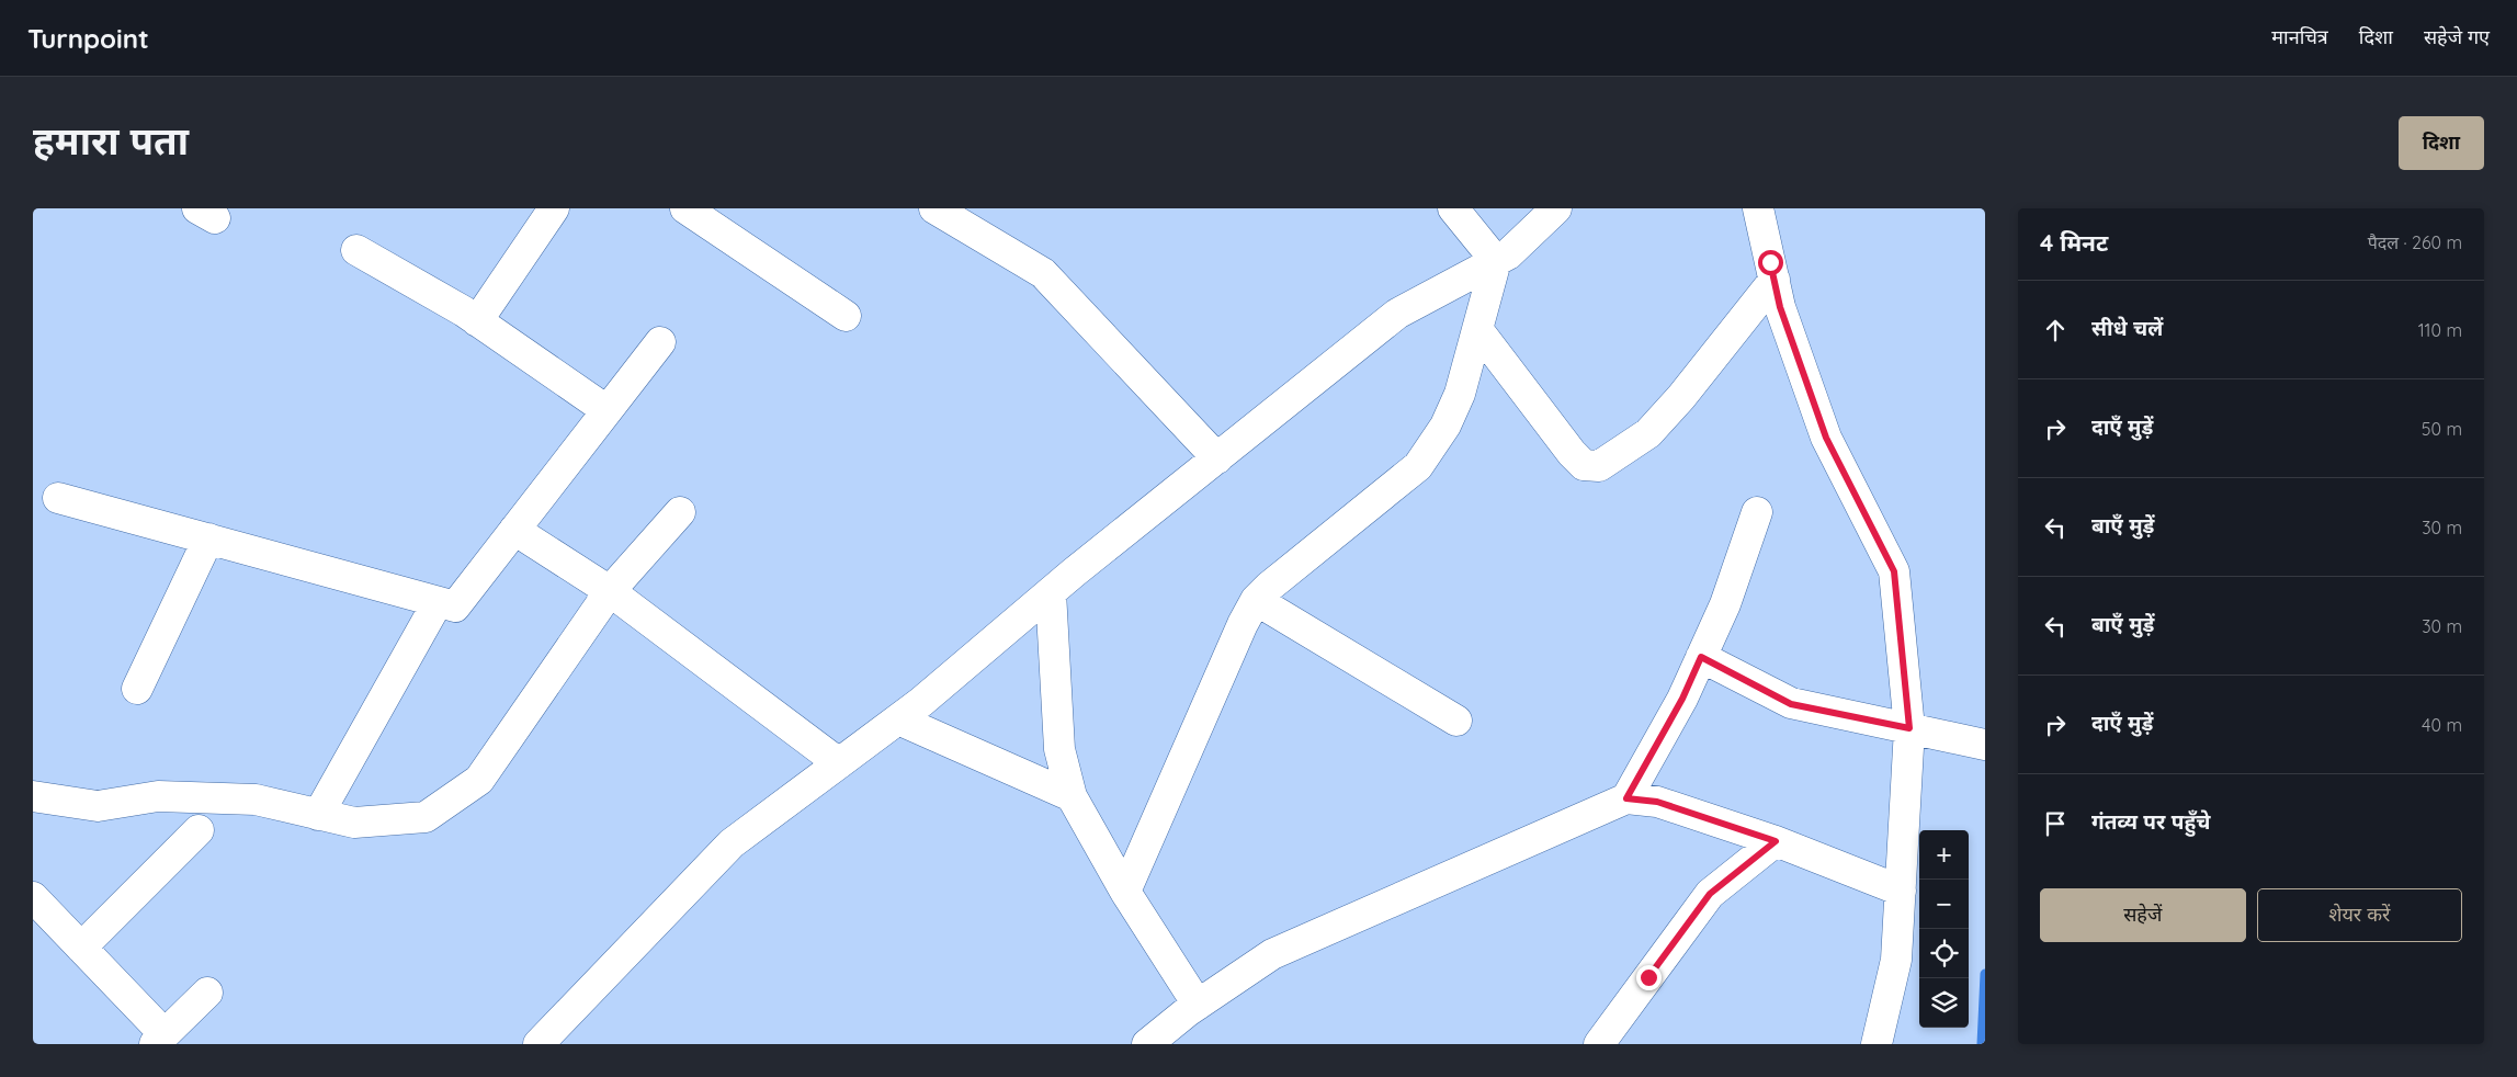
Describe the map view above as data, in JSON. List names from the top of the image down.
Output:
{
  "page": {
    "header": "Turnpoint",
    "nav": ["मानचित्र", "दिशा", "सहेजे गए"],
    "title": "हमारा पता",
    "buttons": [
      "दिशा",
      ["सहेजें", "शेयर करें"]
    ],
    "heading": ["4 मिनट", "पैदल · 260 m"],
    "list": [
      ["सीधे चलें", "110 m"],
      ["दाएँ मुड़ें", "50 m"],
      ["बाएँ मुड़ें", "30 m"],
      ["बाएँ मुड़ें", "30 m"],
      ["दाएँ मुड़ें", "40 m"],
      "गंतव्य पर पहुँचे"
    ],
    "map_buttons": ["+", "−"]
  }
}
